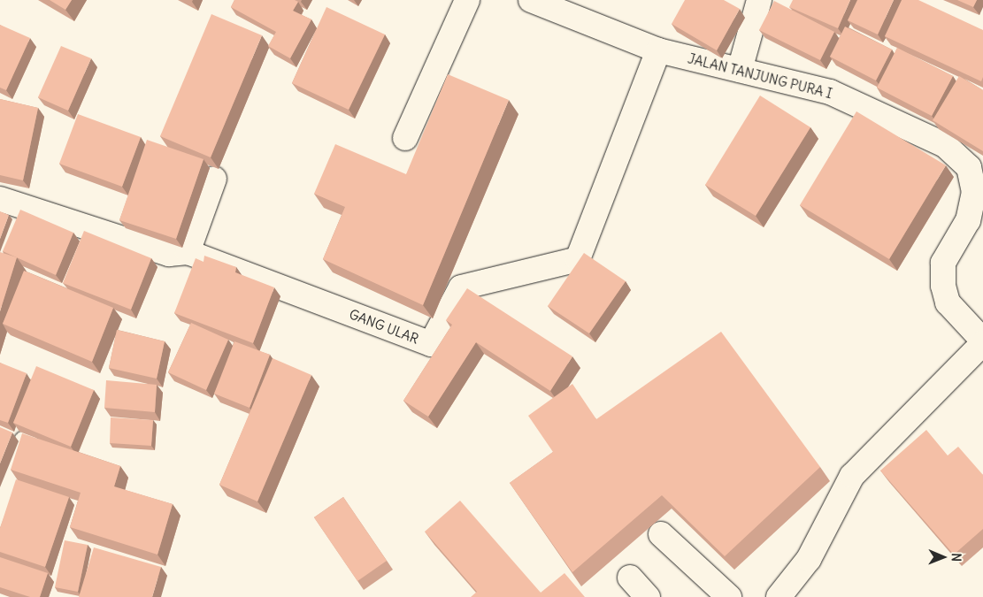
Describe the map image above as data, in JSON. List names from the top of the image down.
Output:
{
  "streets": {
    "street": ["JALAN TANJUNG PURA I", "GANG ULAR"]
  },
  "crossings": [
    ["JALAN TANJUNG PURA I", "GANG ULAR"]
  ],
  "north": "right"
}
